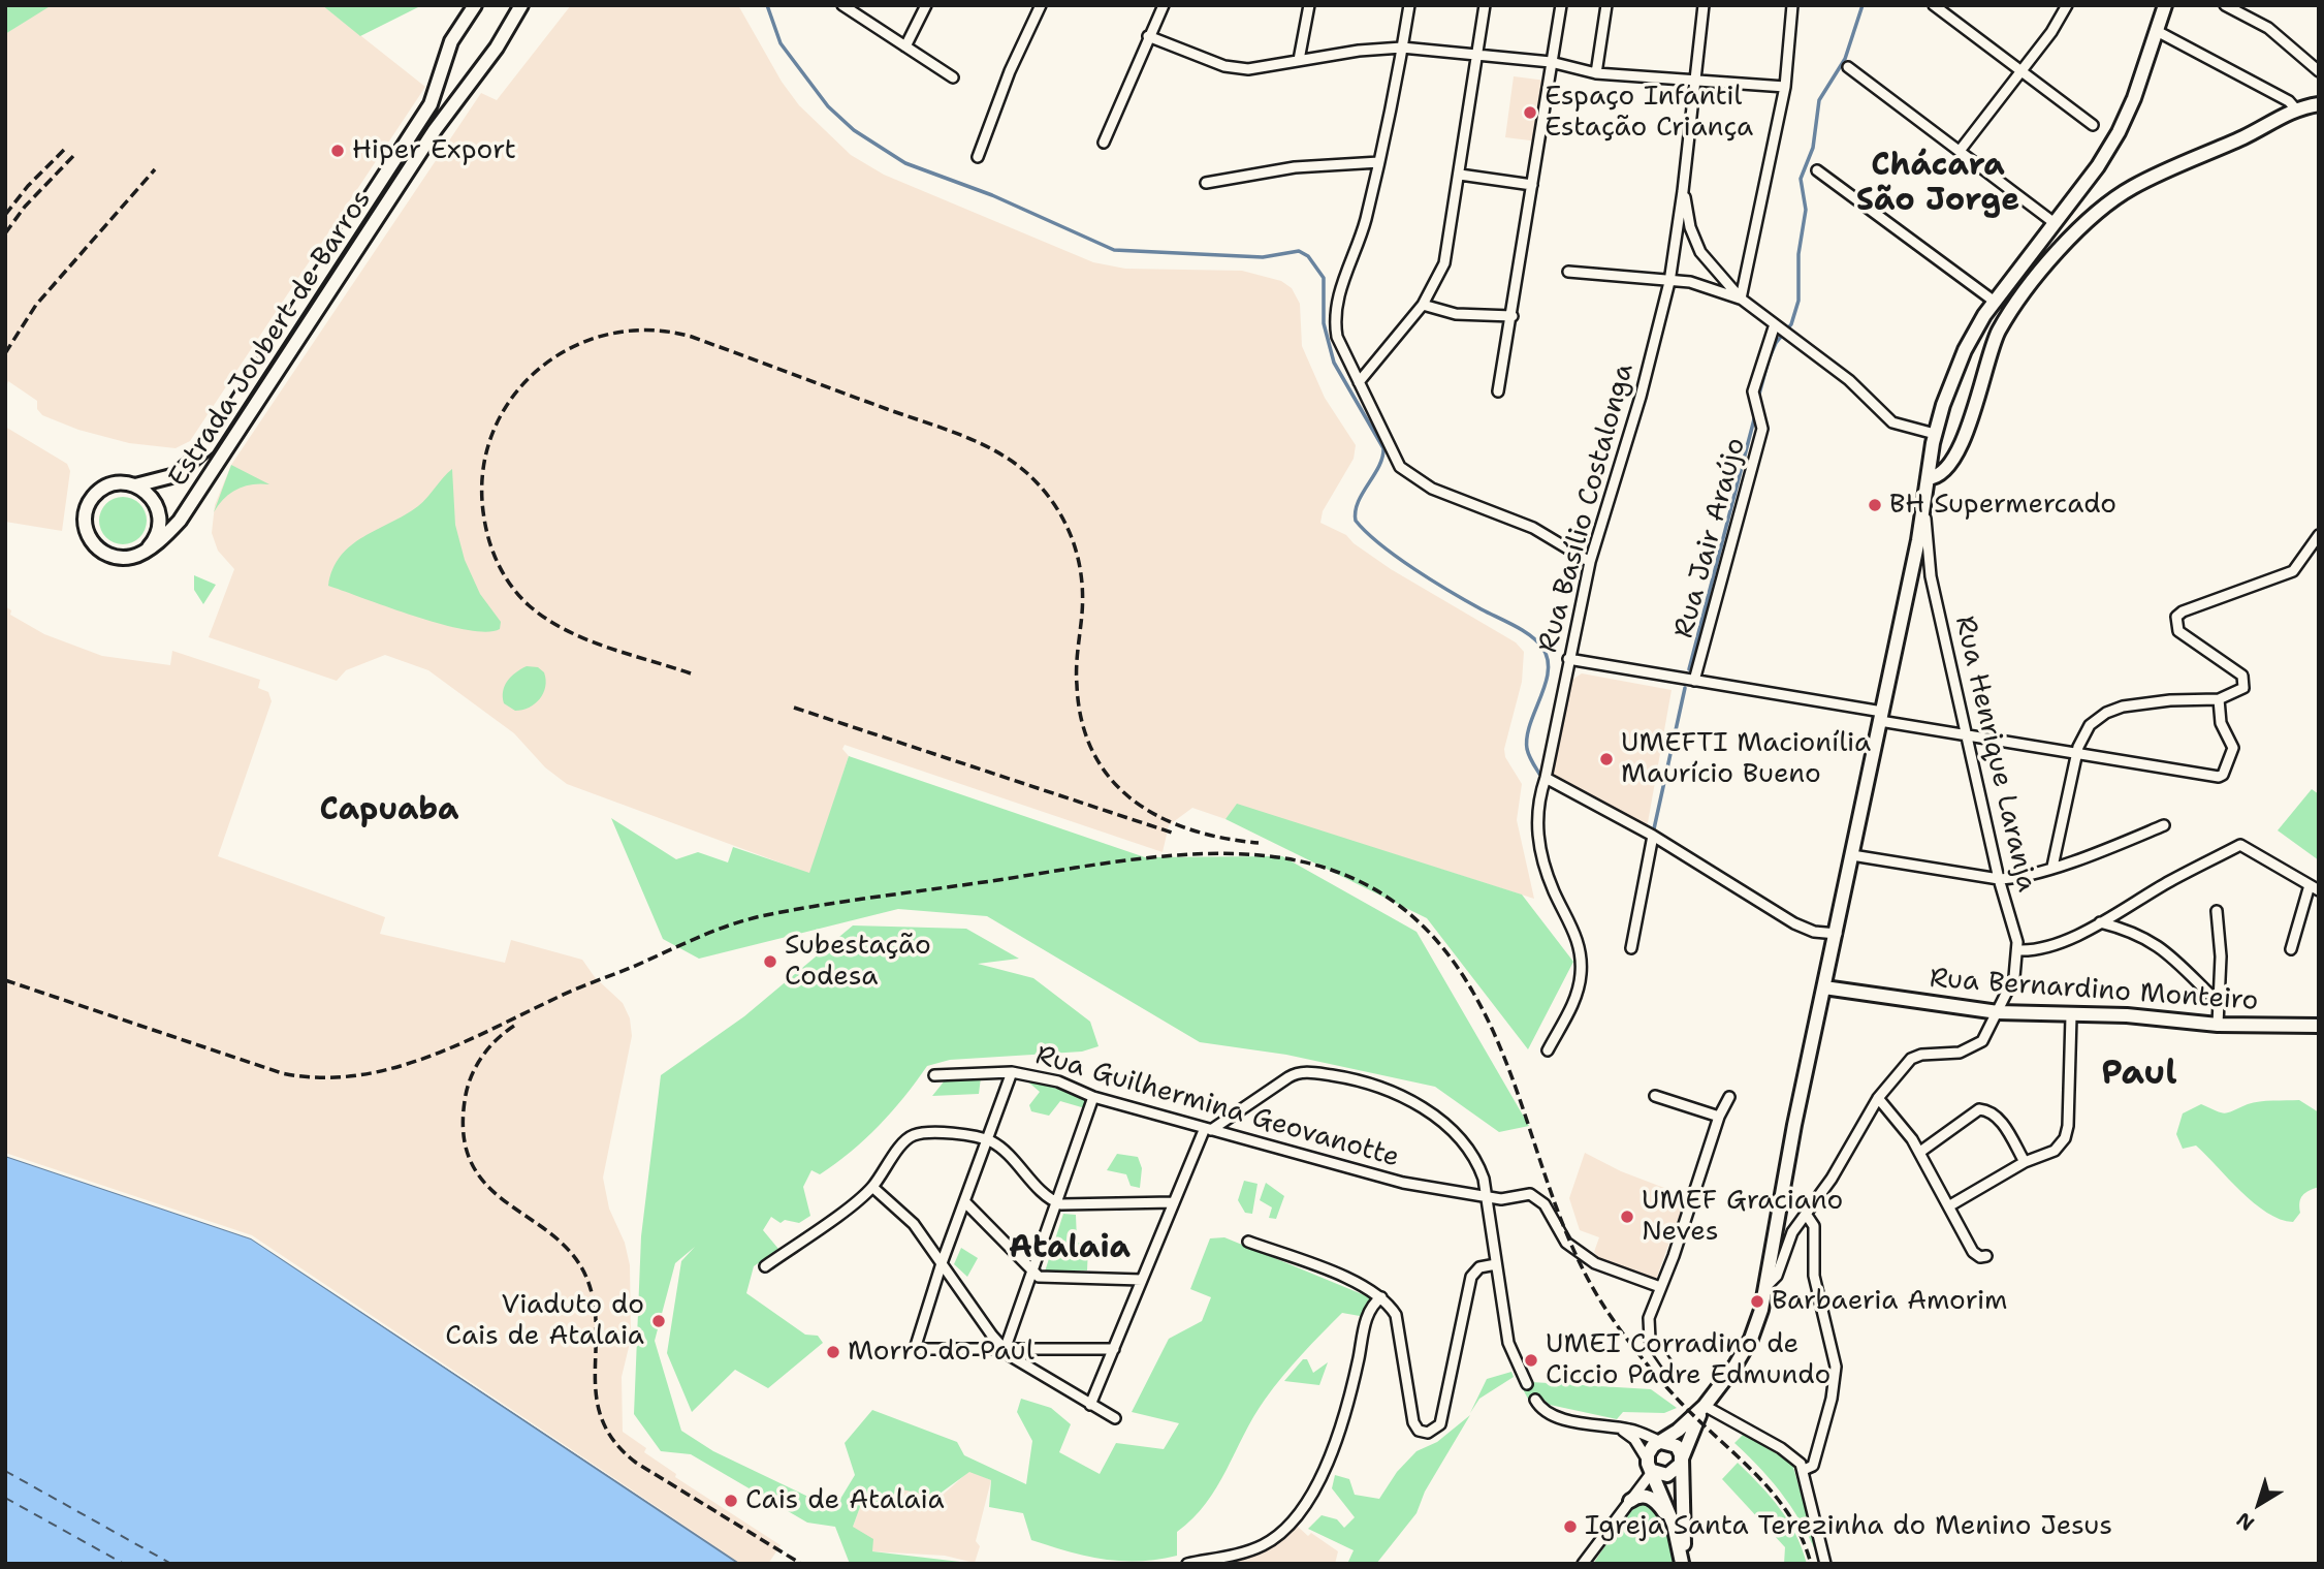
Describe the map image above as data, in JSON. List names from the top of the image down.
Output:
{
  "streets": {
    "street": [
      "Estrada Joubert de Barros",
      "Rua Basílio Costalonga",
      "Rua Jair Araújo",
      "Rua Henrique Laranja",
      "Rua Bernardino Monteiro",
      "Rua Guilhermina Geovanotte"
    ]
  },
  "crossings": [
    ["Rua Henrique Laranja", "Rua Bernardino Monteiro"]
  ],
  "districts": [
    "Chácara São Jorge",
    "Capuaba",
    "Paul",
    "Atalaia"
  ],
  "places": [
    "Espaço Infantil Estação Criança",
    "Hiper Export",
    "BH Supermercado",
    "UMEFTI Macionília Maurício Bueno",
    "Subestação Codesa",
    "UMEF Graciano Neves",
    "Barbaeria Amorim",
    "Viaduto do Cais de Atalaia",
    "Morro do Paul",
    "UMEI Corradino de Ciccio Padre Edmundo",
    "Cais de Atalaia",
    "Igreja Santa Terezinha do Menino Jesus"
  ],
  "north": "bottom left"
}
